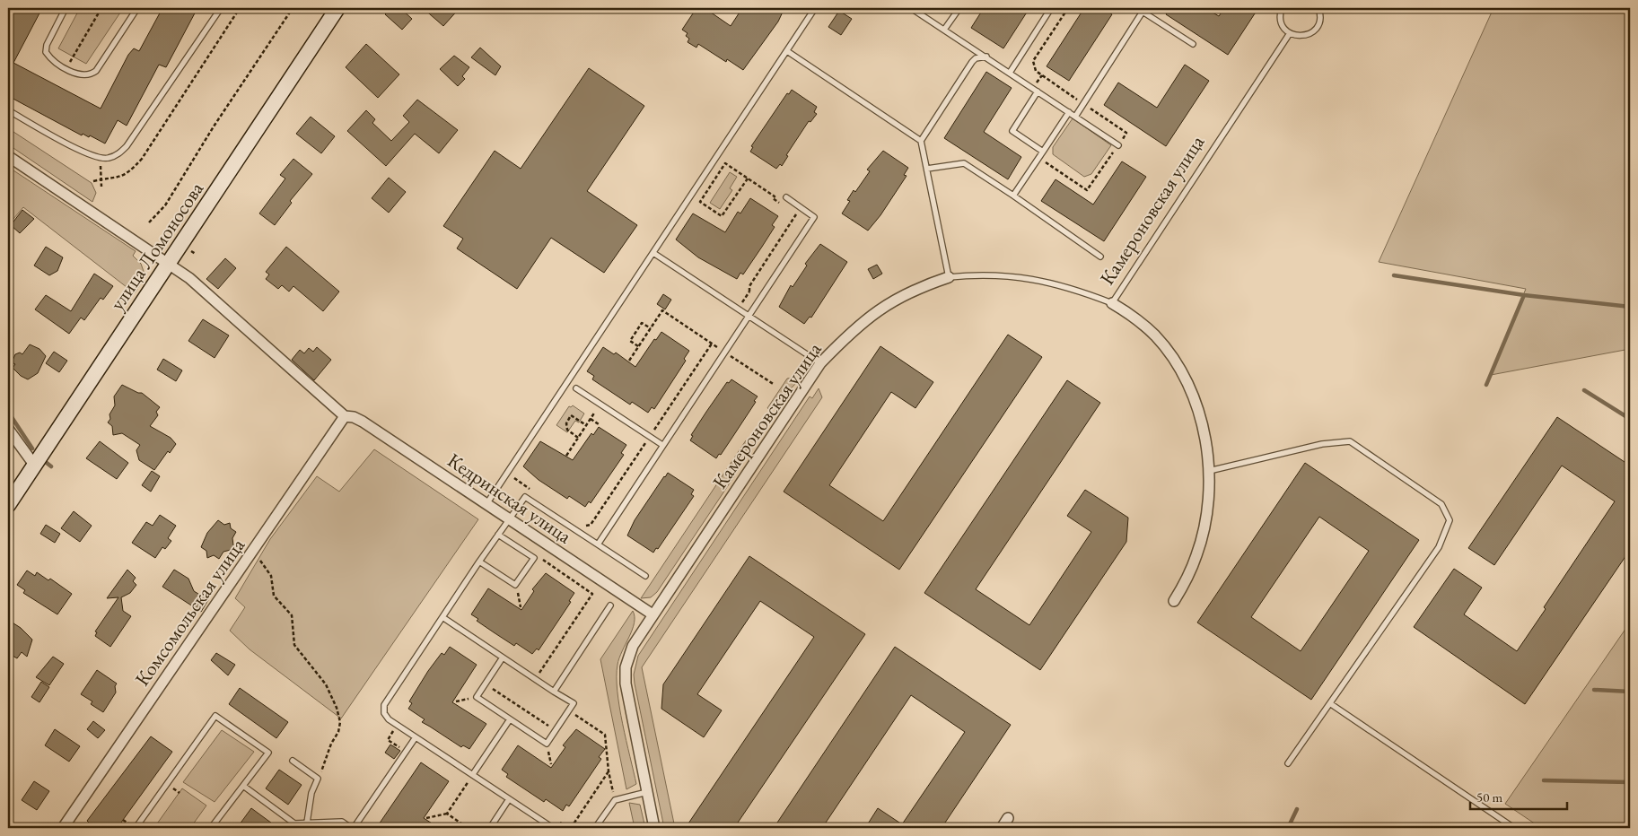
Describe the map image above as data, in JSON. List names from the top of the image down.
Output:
{
  "streets": {
    "street": [
      "Камероновская улица",
      "улица Ломоносова",
      "Кедринская улица",
      "Комсомольская улица"
    ]
  },
  "crossings": [
    ["Камероновская улица", "Кедринская улица"],
    ["Кедринская улица", "Комсомольская улица"]
  ],
  "scale_bar": "50 m"
}
